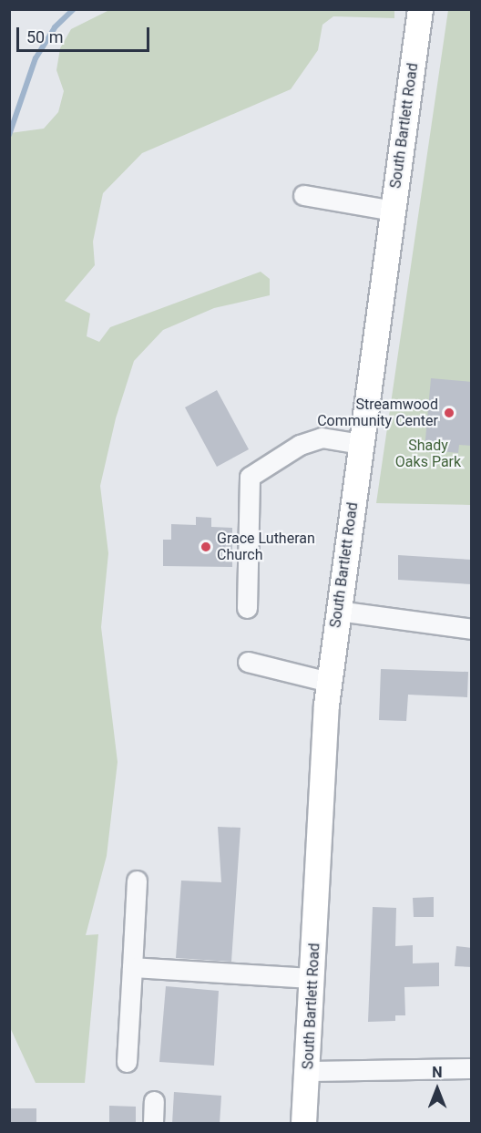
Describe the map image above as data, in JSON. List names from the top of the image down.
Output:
{
  "streets": {
    "main road": ["South Bartlett Road"]
  },
  "parks": ["Shady Oaks Park"],
  "places": ["Streamwood Community Center", "Grace Lutheran Church"],
  "scale_bar": "50 m",
  "north": "top"
}
